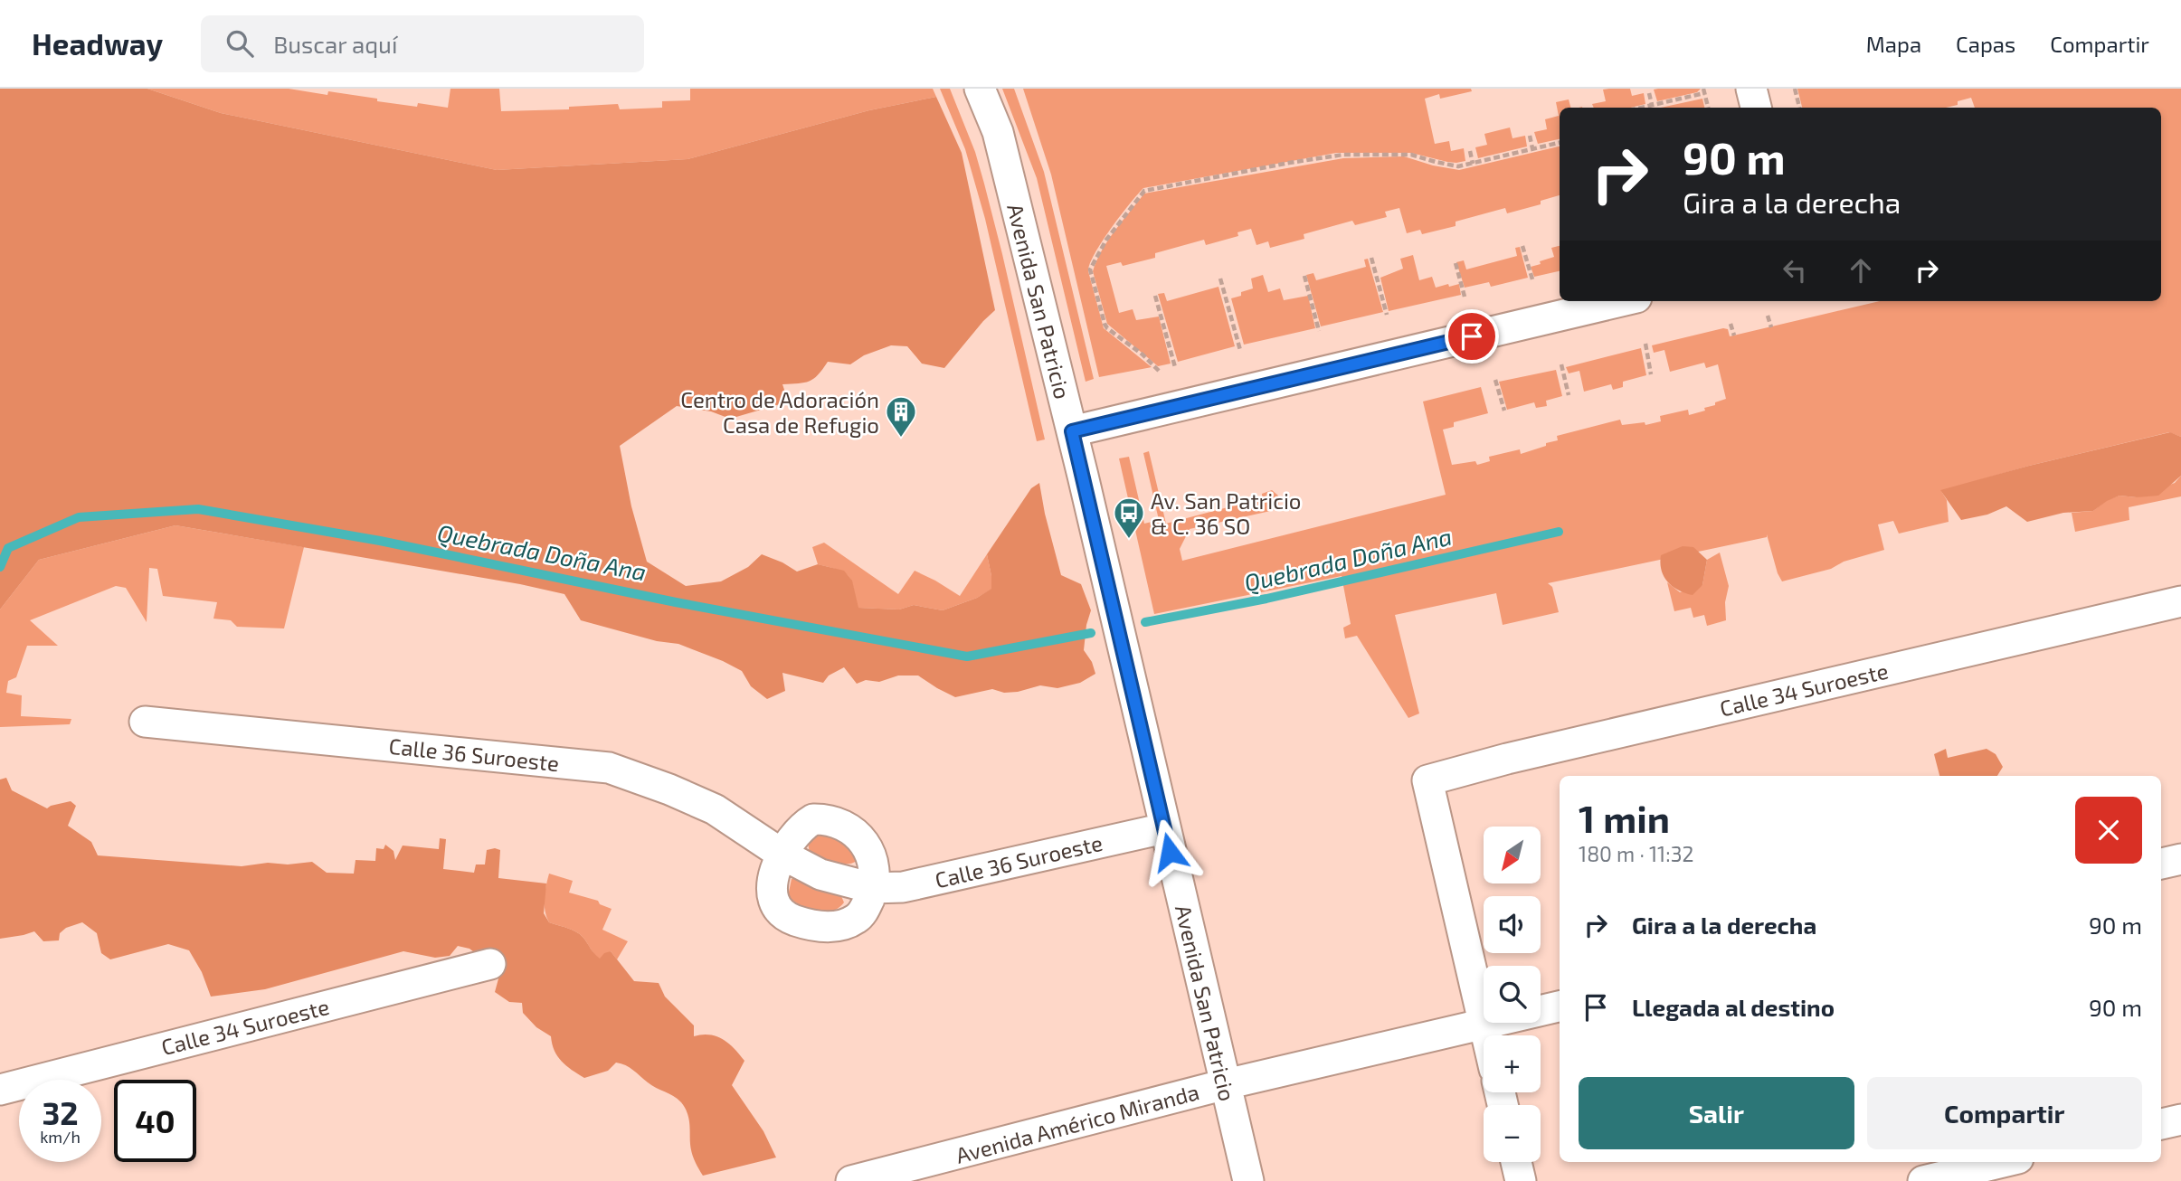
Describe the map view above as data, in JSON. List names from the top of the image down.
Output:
{
  "streets": {
    "street": [
      "Avenida San Patricio",
      "Calle 34 Suroeste",
      "Calle 36 Suroeste",
      "Avenida Américo Miranda"
    ]
  },
  "crossings": [
    ["Avenida San Patricio", "Calle 36 Suroeste"],
    ["Avenida San Patricio", "Avenida Américo Miranda"],
    ["Calle 34 Suroeste", "Avenida Américo Miranda"]
  ],
  "water": ["Quebrada Doña Ana"],
  "places": {
    "building": ["Centro de Adoración Casa de Refugio"],
    "bus stop": ["Av. San Patricio & C. 36 SO"]
  },
  "north": "bottom left",
  "page": {
    "header": "Headway",
    "search": "Buscar aquí",
    "nav": ["Mapa", "Capas", "Compartir"],
    "turn": ["90 m", "Gira a la derecha"],
    "heading": ["1 min", "180 m · 11:32"],
    "map_buttons": ["+", "−"],
    "list": [
      {
        "name": "Gira a la derecha",
        "value": "90 m"
      },
      {
        "name": "Llegada al destino",
        "value": "90 m"
      }
    ],
    "buttons": ["Salir", "Compartir"],
    "speed": "32 km/h",
    "limit": "40"
  }
}
